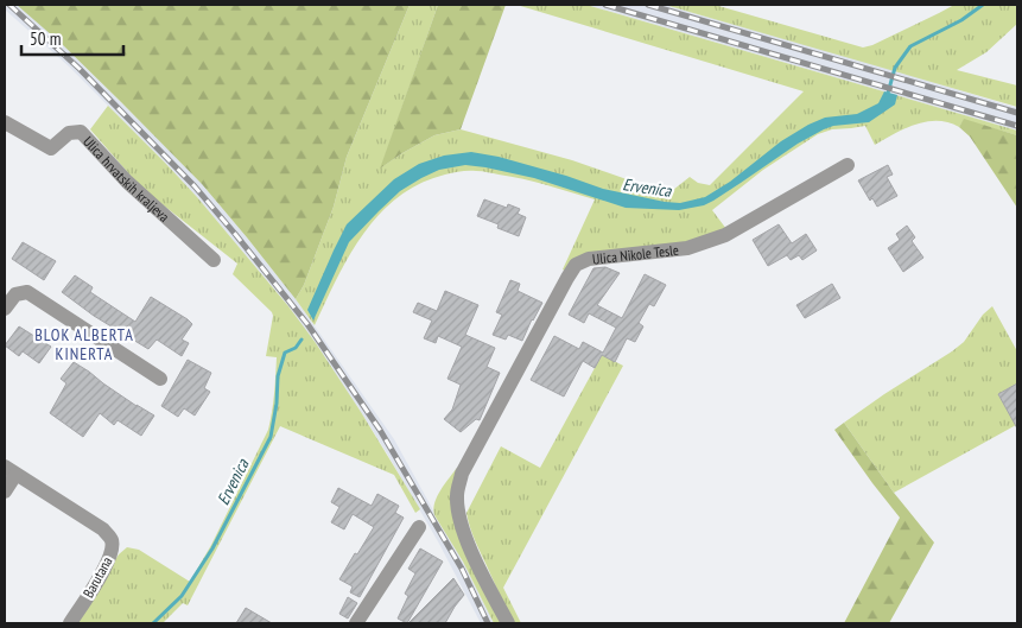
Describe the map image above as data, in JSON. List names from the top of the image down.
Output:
{
  "streets": {
    "street": ["Ulica hrvatskih kraljeva", "Ulica Nikole Tesle", "Barutana"]
  },
  "districts": ["BLOK ALBERTA KINERTA"],
  "water": ["Ervenica"],
  "scale_bar": "50 m"
}
